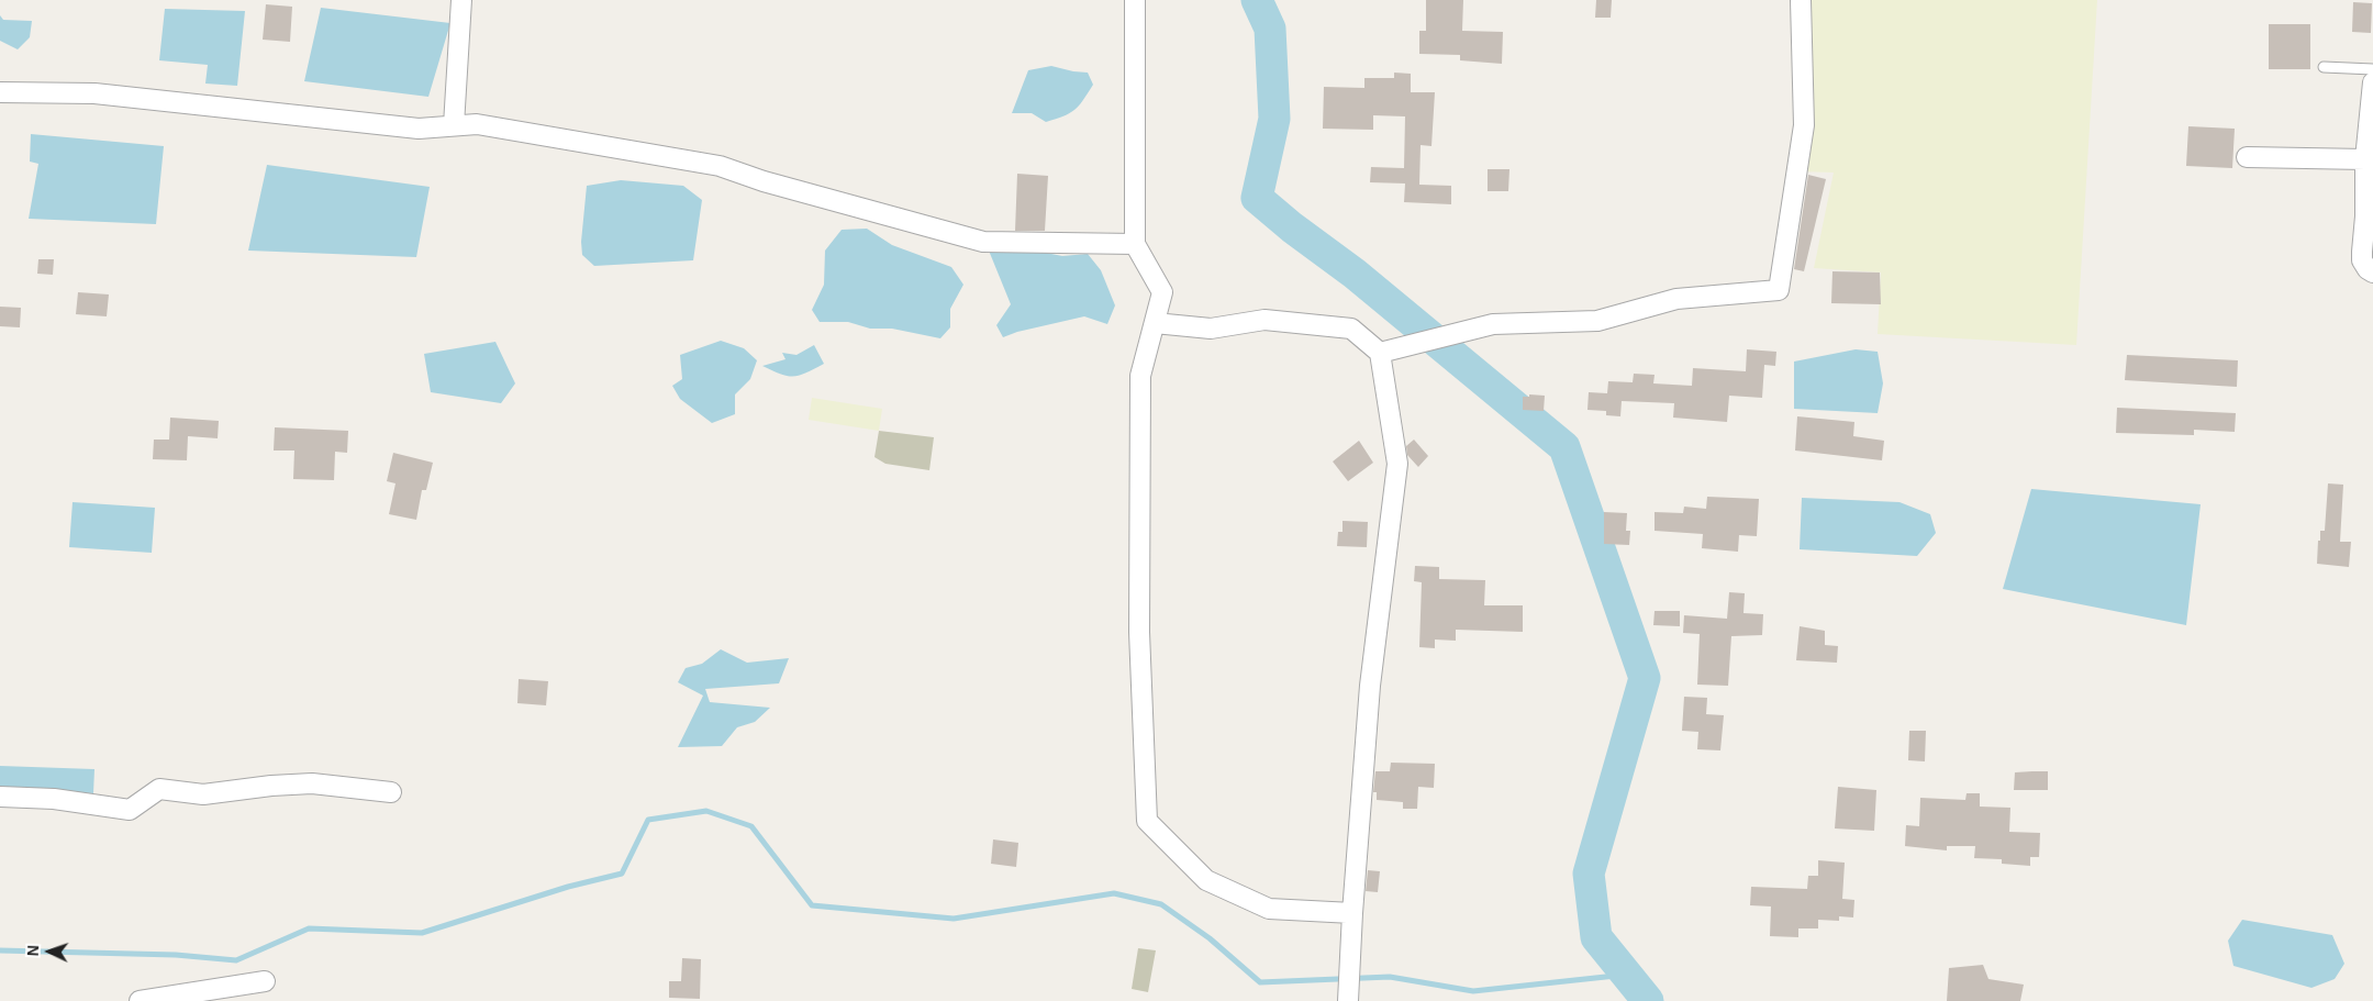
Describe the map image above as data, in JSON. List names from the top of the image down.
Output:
{
  "north": "left"
}
